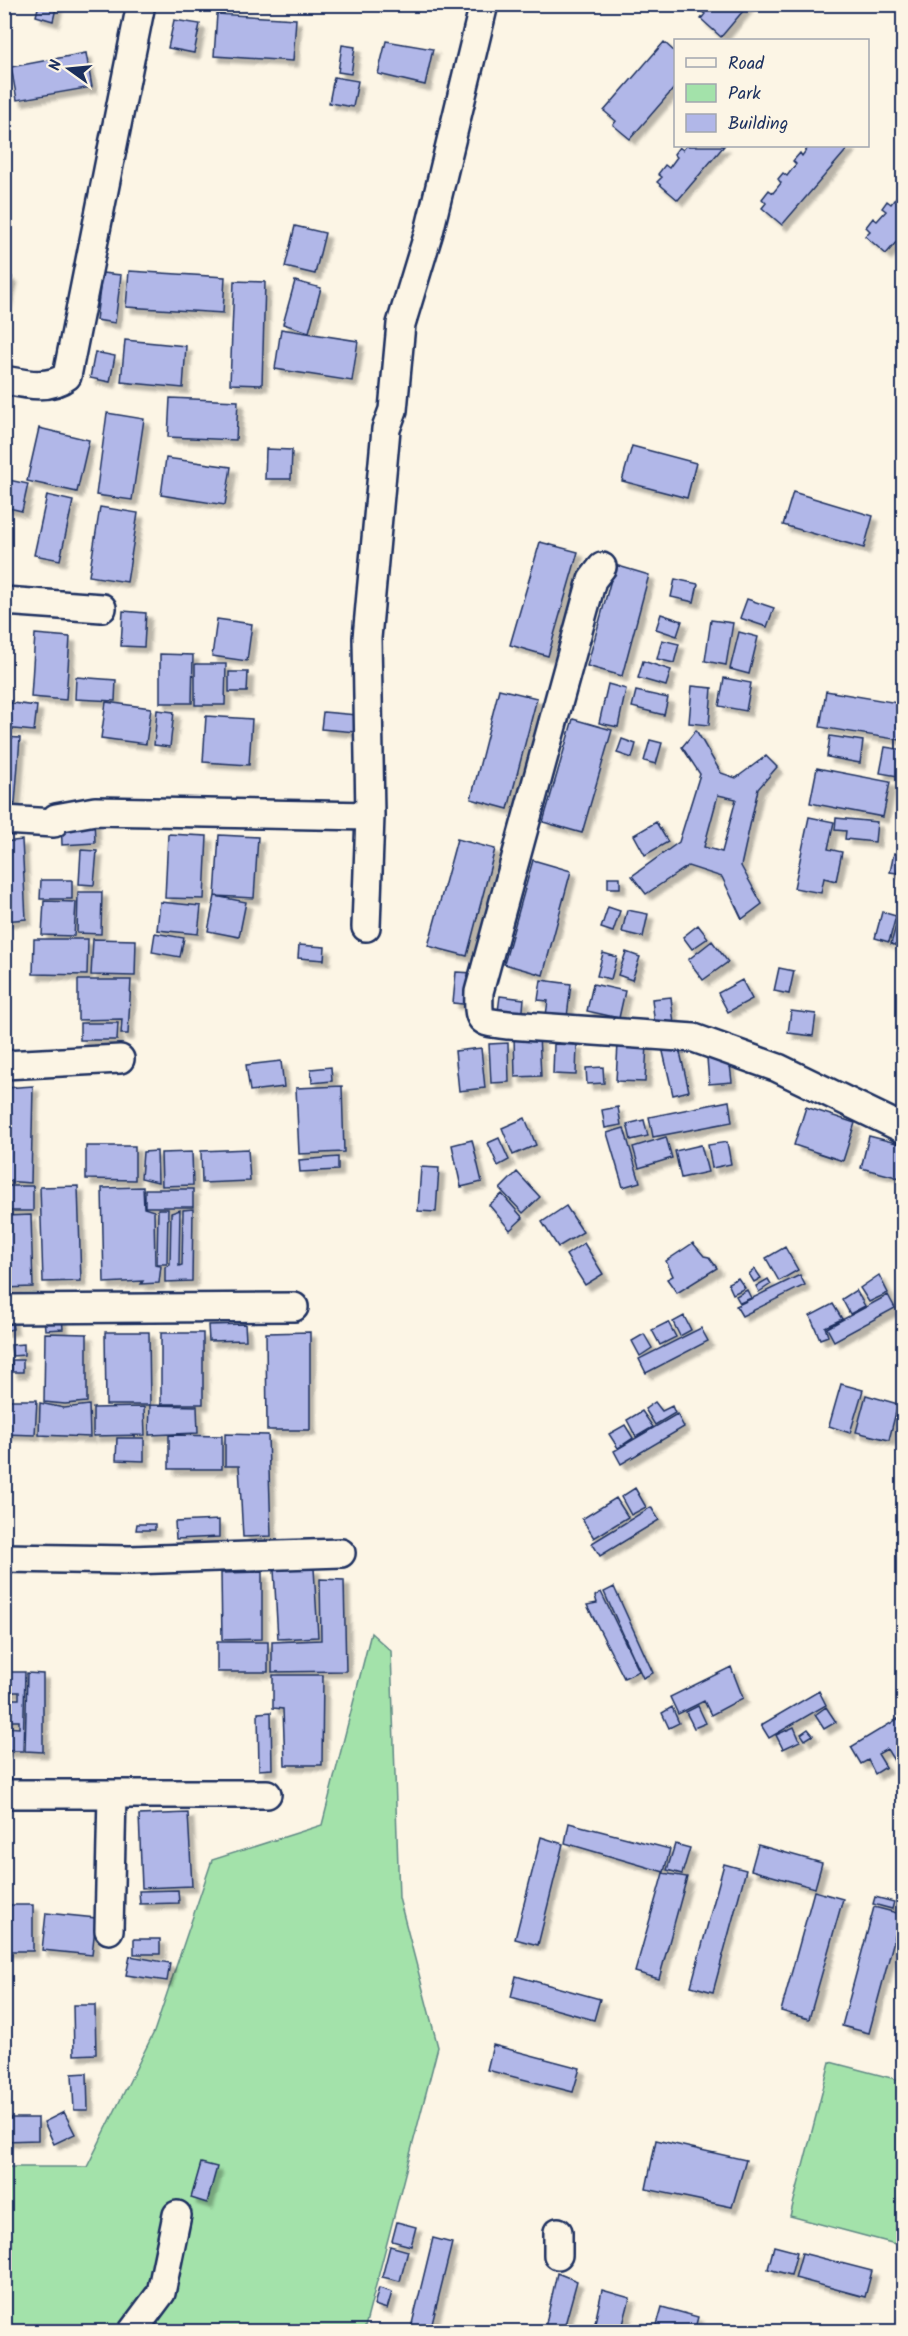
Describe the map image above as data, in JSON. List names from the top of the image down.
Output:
{
  "legend": ["Road", "Park", "Building"],
  "north": "left"
}
